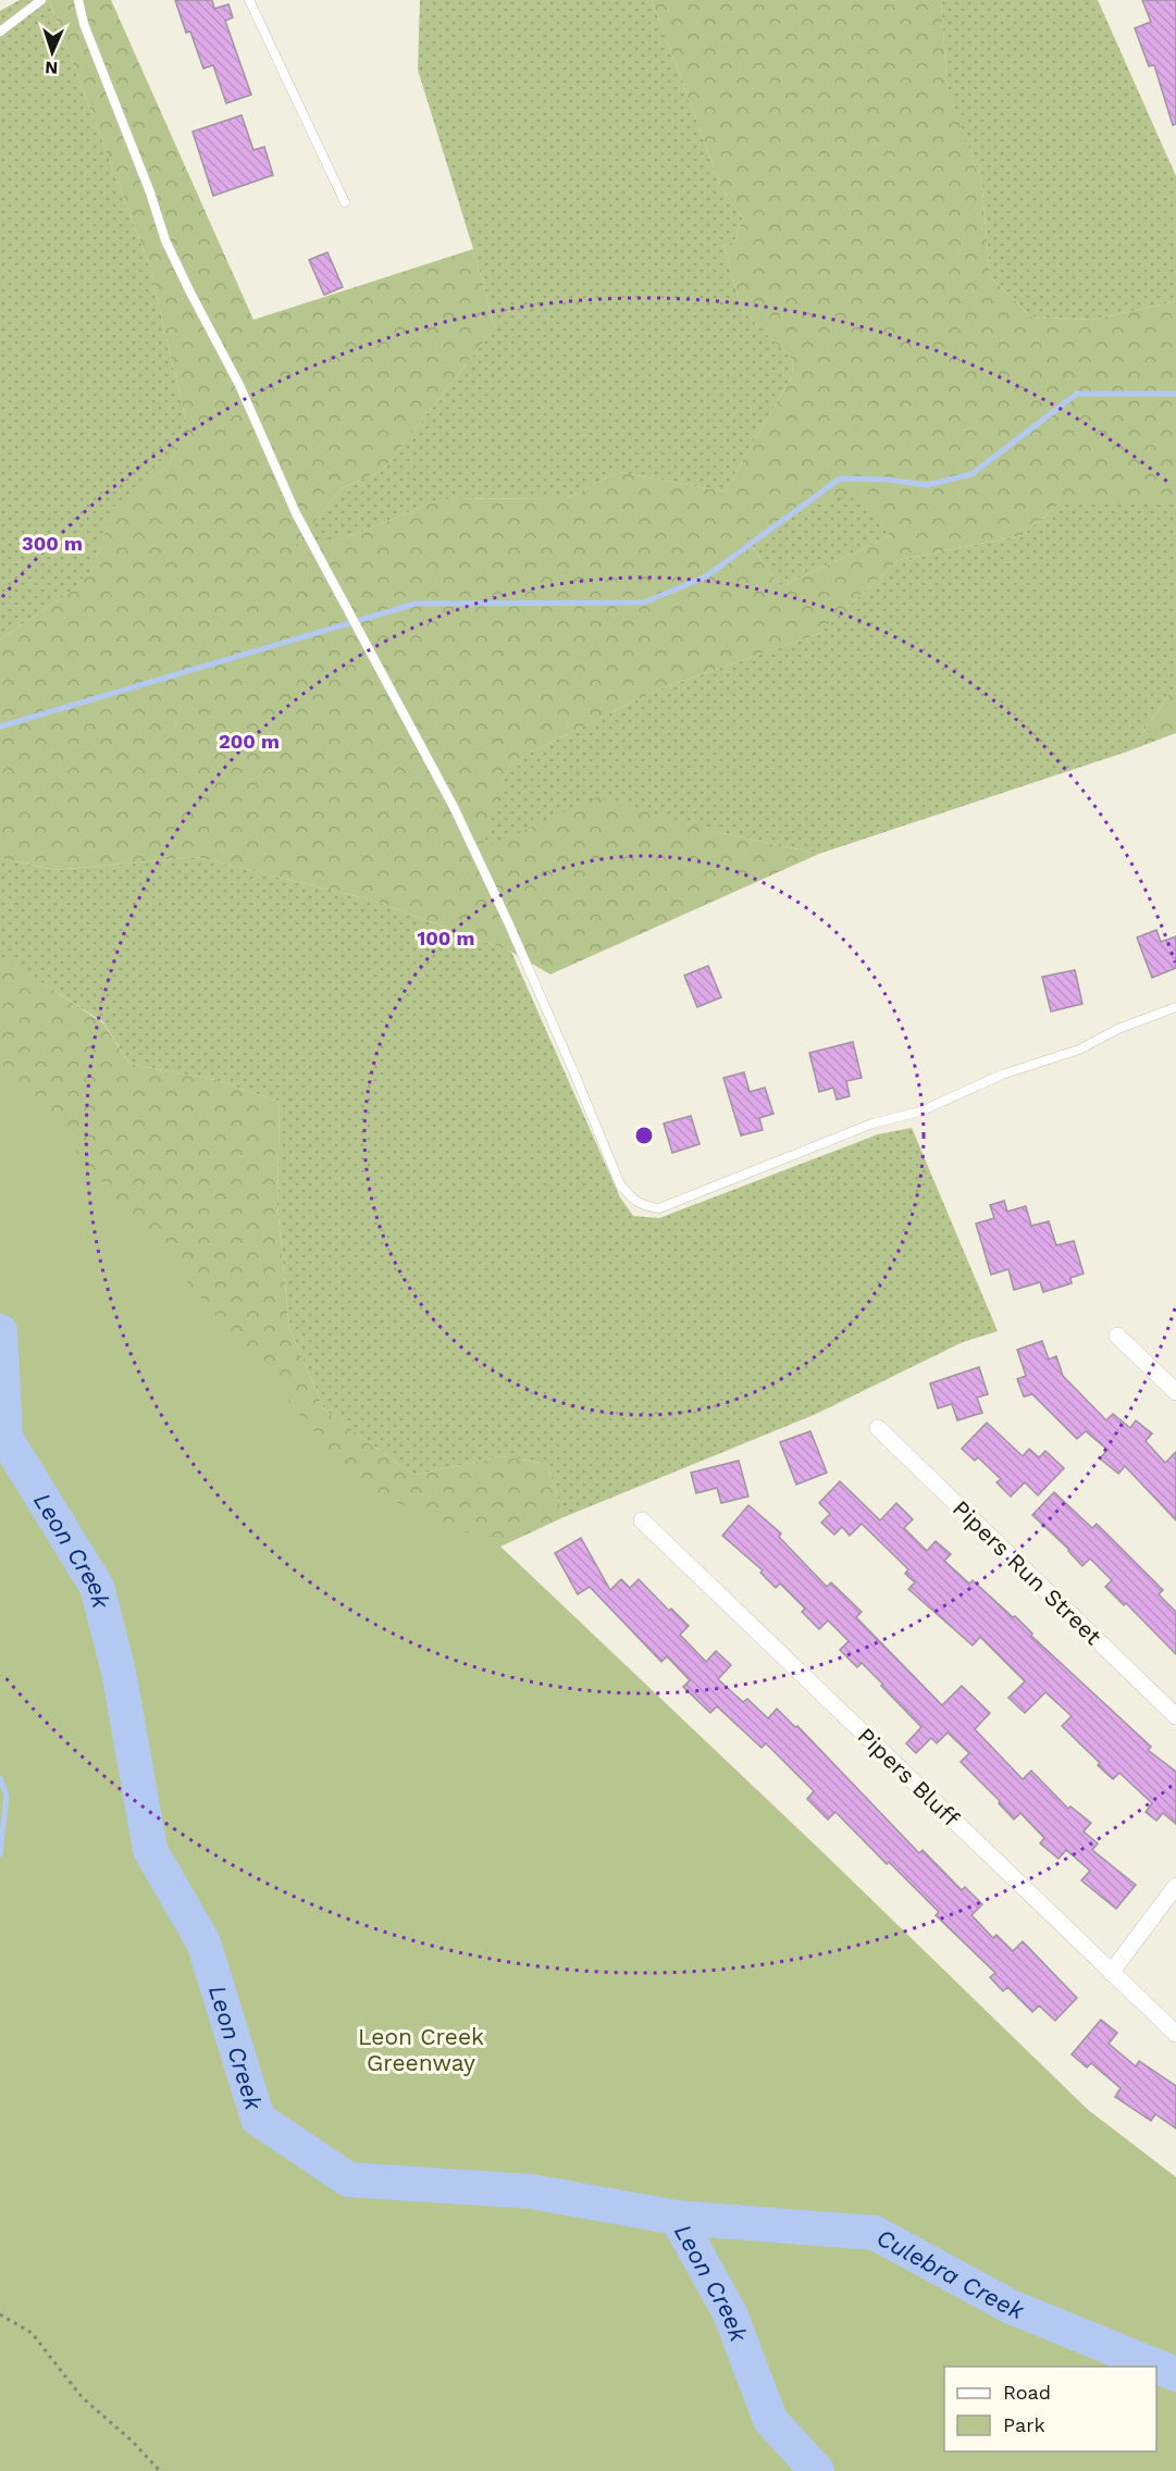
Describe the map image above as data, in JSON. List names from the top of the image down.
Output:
{
  "streets": {
    "street": ["Pipers Run Street", "Pipers Bluff"]
  },
  "water": ["Leon Creek", "Culebra Creek"],
  "parks": ["Leon Creek Greenway"],
  "legend": ["Road", "Park"],
  "north": "bottom",
  "rings": ["300 m", "200 m", "100 m"]
}
